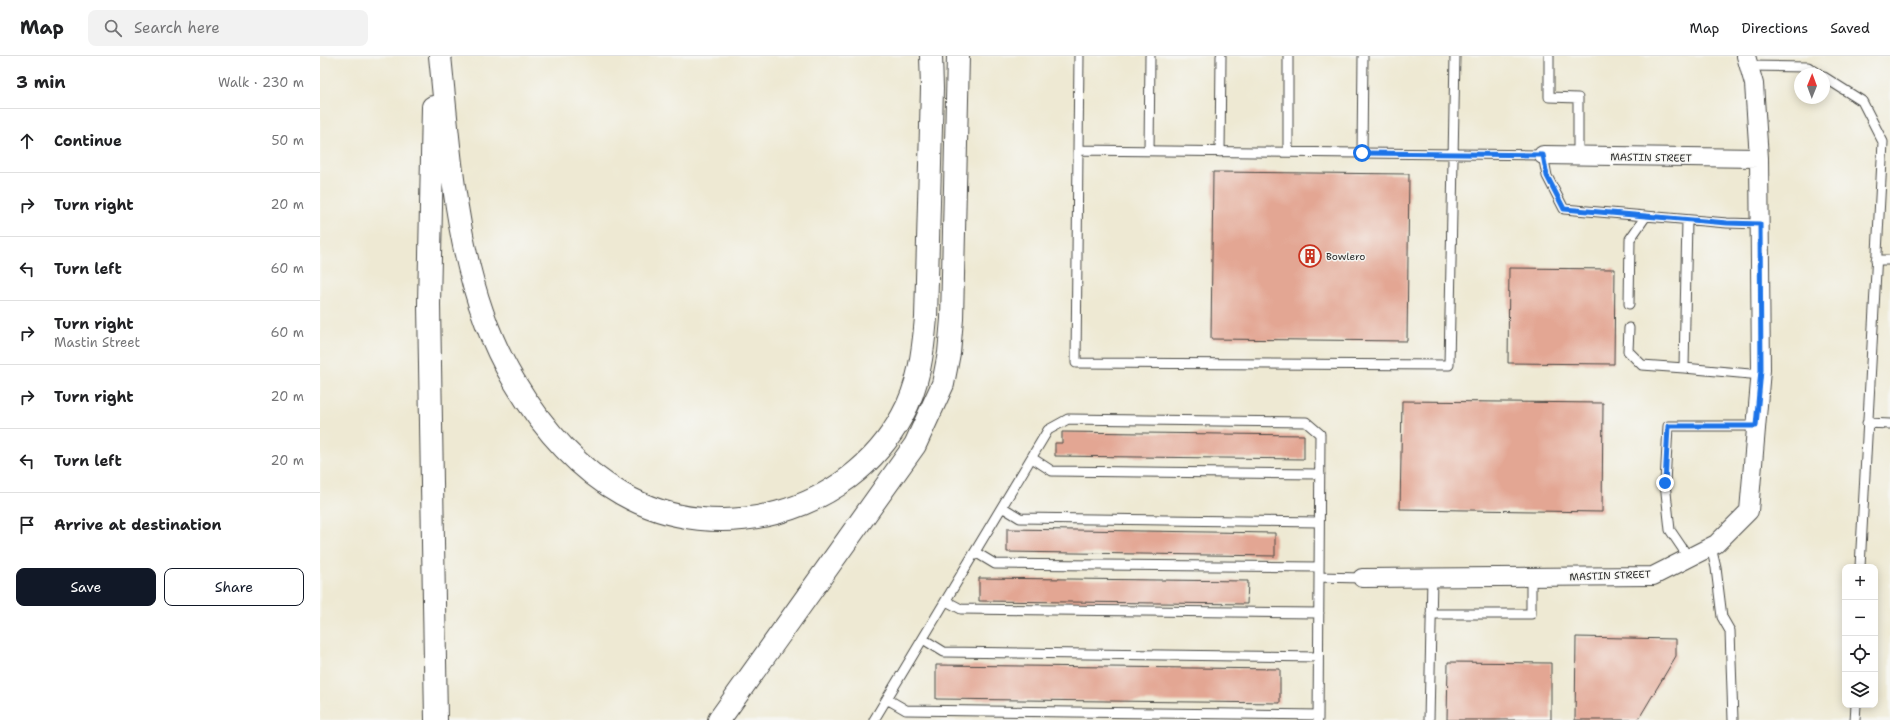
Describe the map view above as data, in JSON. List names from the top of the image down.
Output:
{
  "streets": {
    "street": ["MASTIN STREET"]
  },
  "places": {
    "building": ["Bowlero"]
  },
  "north": "top",
  "page": {
    "header": "Map",
    "search": "Search here",
    "nav": ["Map", "Directions", "Saved"],
    "heading": ["3 min", "Walk · 230 m"],
    "list": [
      ["Continue", "50 m"],
      ["Turn right", "20 m"],
      ["Turn left", "60 m"],
      ["Turn right", "Mastin Street", "60 m"],
      ["Turn right", "20 m"],
      ["Turn left", "20 m"],
      "Arrive at destination"
    ],
    "buttons": ["Save", "Share"],
    "map_buttons": ["+", "−"]
  }
}
